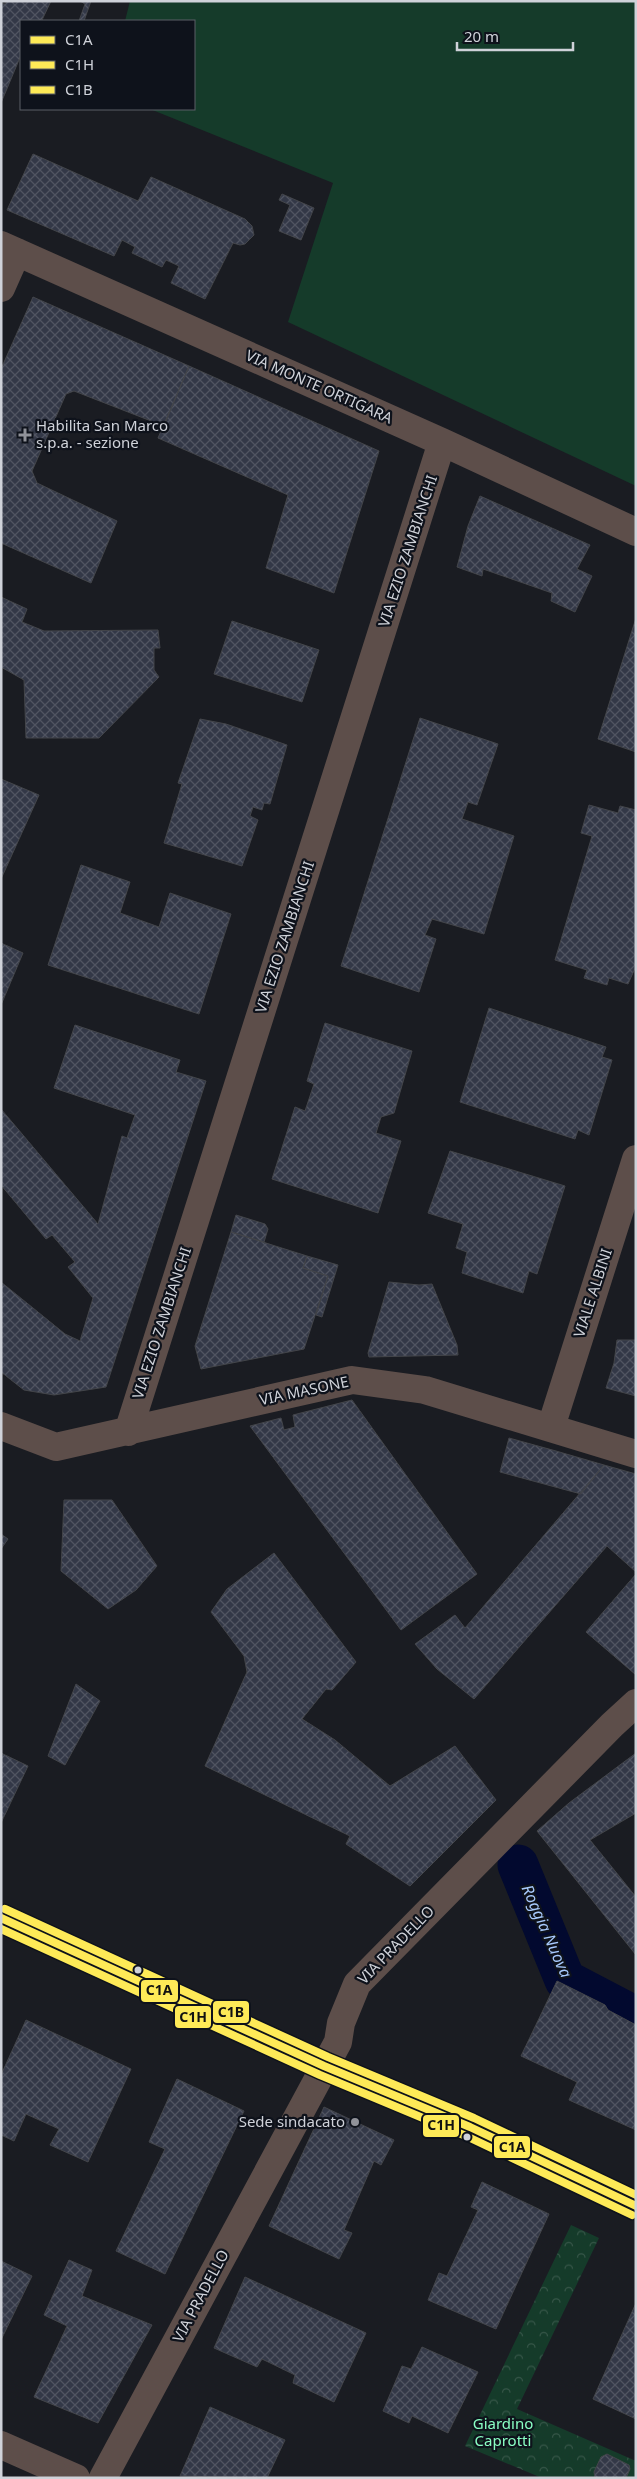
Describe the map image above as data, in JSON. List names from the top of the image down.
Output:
{
  "streets": {
    "street": [
      "VIA MONTE ORTIGARA",
      "VIA EZIO ZAMBIANCHI",
      "VIALE ALBINI",
      "VIA MASONE",
      "VIA PRADELLO"
    ]
  },
  "crossings": [
    ["VIA MONTE ORTIGARA", "VIA EZIO ZAMBIANCHI"],
    ["VIA EZIO ZAMBIANCHI", "VIA MASONE"],
    ["VIALE ALBINI", "VIA MASONE"]
  ],
  "water": ["Roggia Nuova"],
  "parks": ["Giardino Caprotti"],
  "places": {
    "health": ["Habilita San Marco s.p.a. - sezione"],
    "other": ["Sede sindacato"]
  },
  "lines": ["transit line C1B", "transit line C1A", "transit line C1H"],
  "legend": ["C1A", "C1H", "C1B"],
  "scale_bar": "20 m"
}
